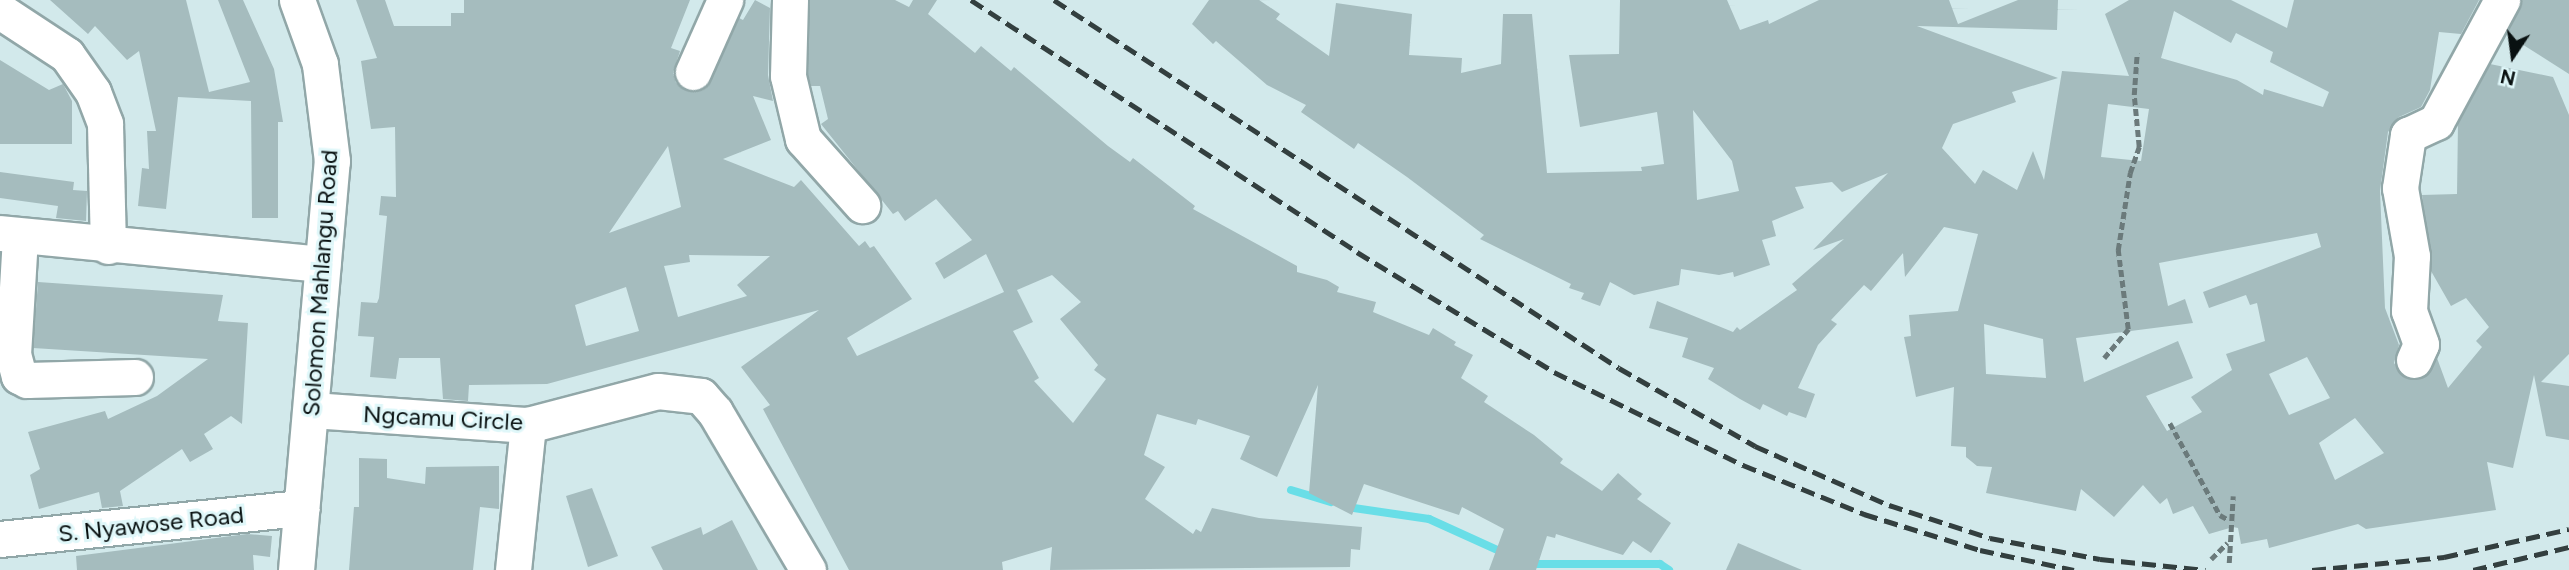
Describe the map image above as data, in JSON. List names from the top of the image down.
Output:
{
  "streets": {
    "street": ["Solomon Mahlangu Road", "Ngcamu Circle", "S. Nyawose Road"]
  },
  "crossings": [
    ["Solomon Mahlangu Road", "Ngcamu Circle"],
    ["Solomon Mahlangu Road", "S. Nyawose Road"]
  ],
  "north": "bottom"
}
